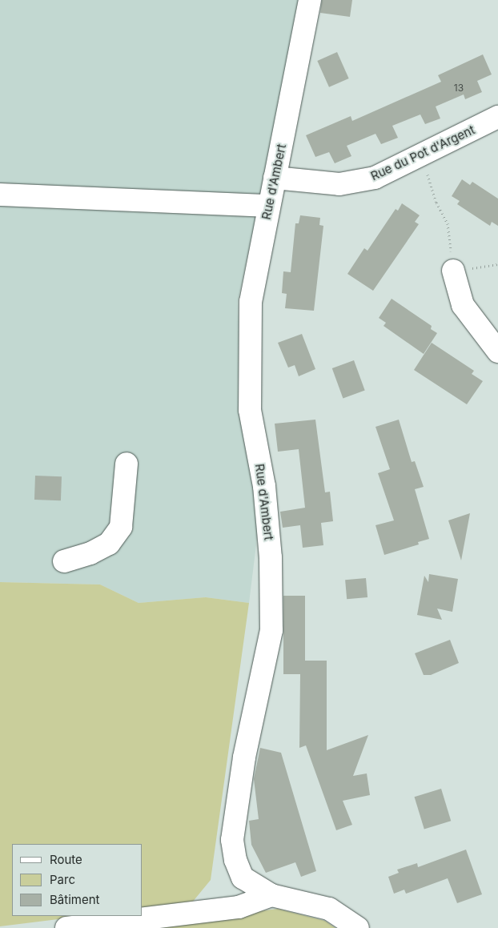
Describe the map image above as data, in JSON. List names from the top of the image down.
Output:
{
  "streets": {
    "street": ["Rue du Pot d'Argent", "Rue d'Ambert"]
  },
  "crossings": [
    ["Rue du Pot d'Argent", "Rue d'Ambert"]
  ],
  "house_numbers": ["13"],
  "legend": ["Route", "Parc", "Bâtiment"]
}
